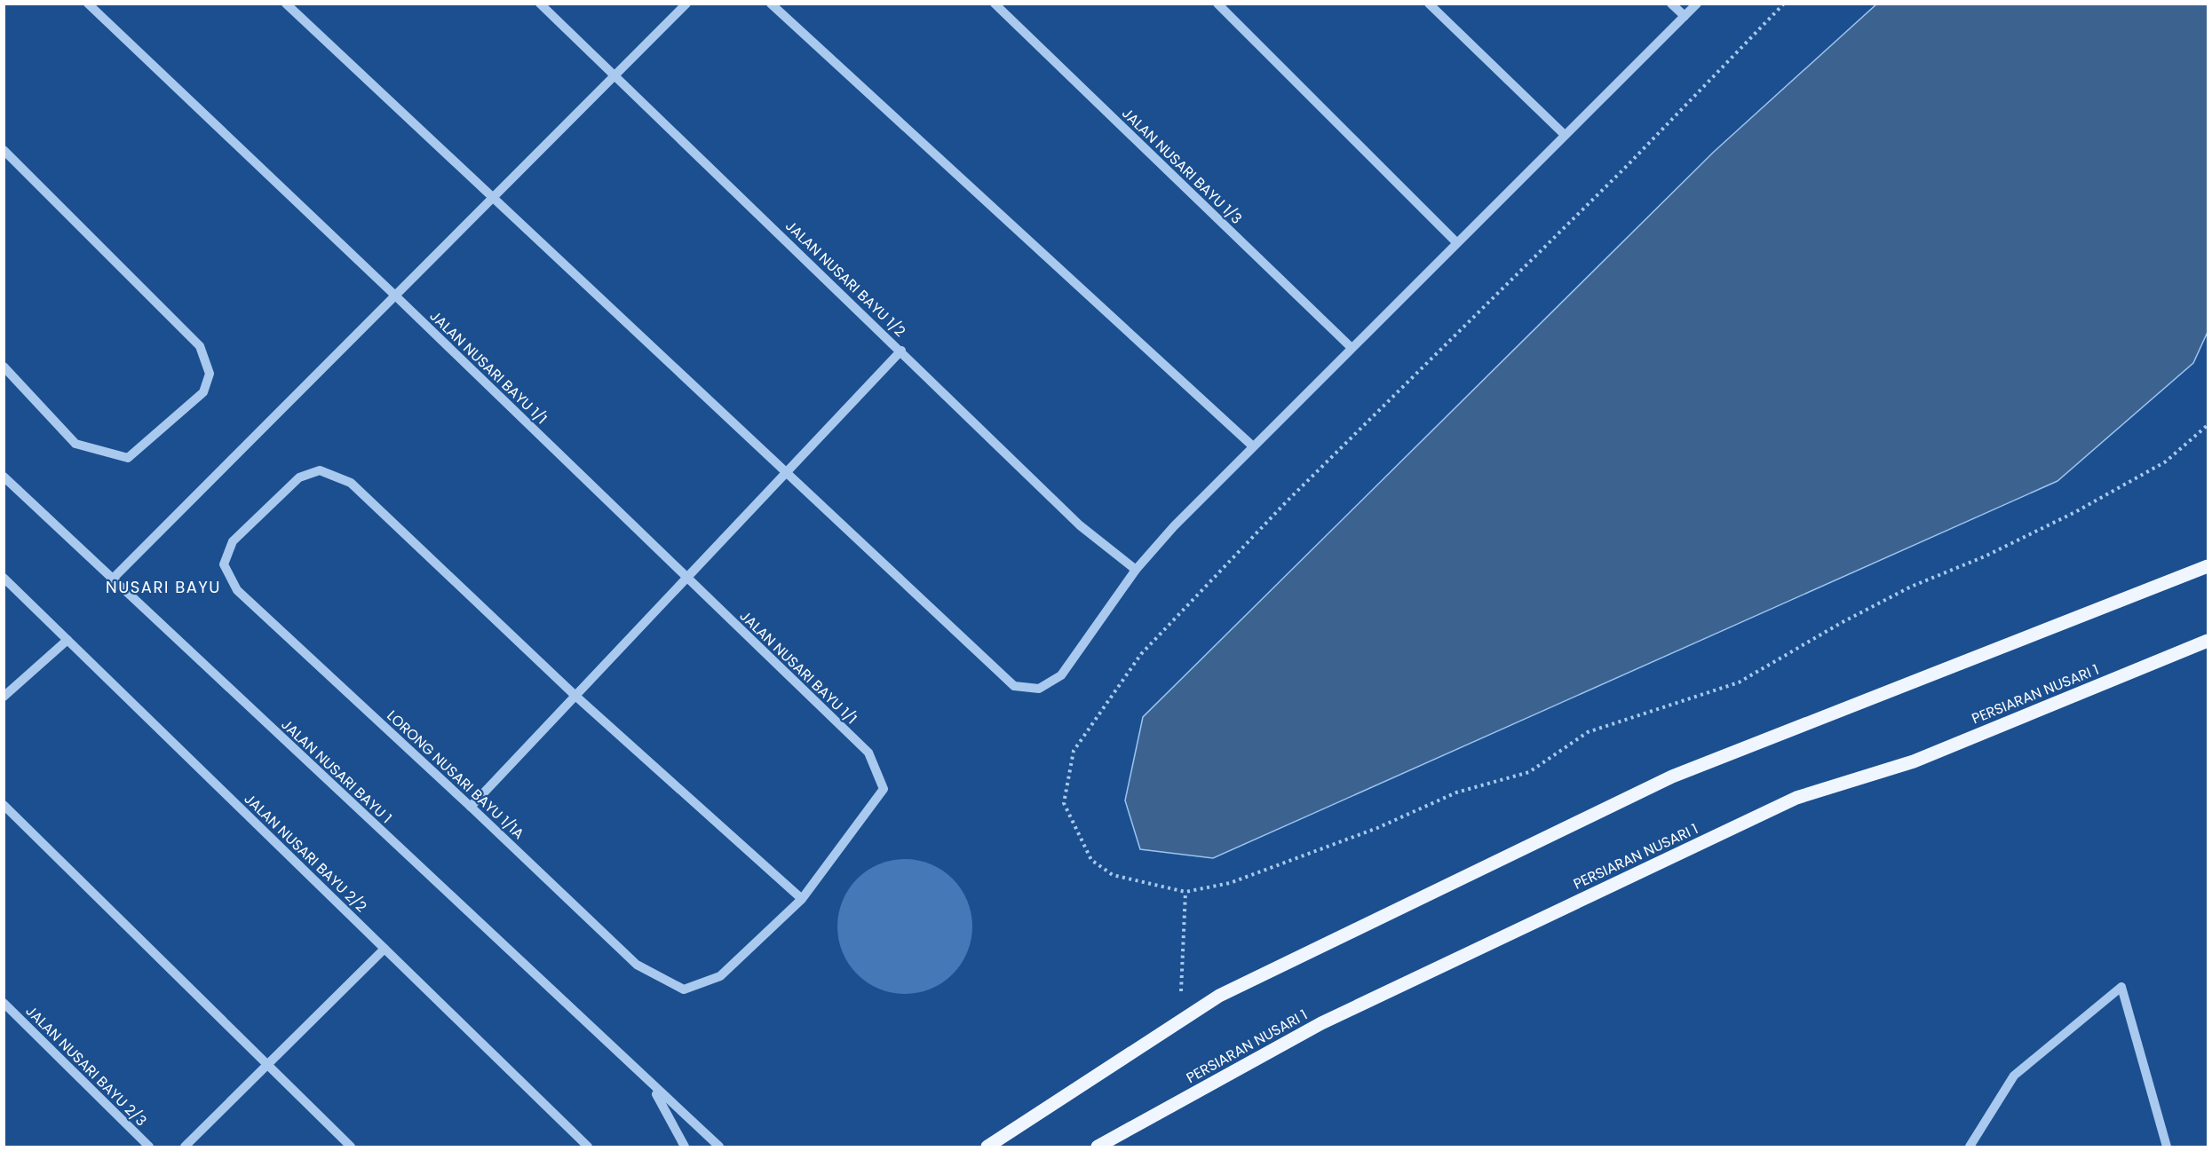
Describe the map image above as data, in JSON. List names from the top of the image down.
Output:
{
  "streets": {
    "main road": ["PERSIARAN NUSARI 1"],
    "street": [
      "JALAN NUSARI BAYU 1/3",
      "JALAN NUSARI BAYU 1/2",
      "JALAN NUSARI BAYU 1/1",
      "JALAN NUSARI BAYU 1",
      "LORONG NUSARI BAYU 1/1A",
      "JALAN NUSARI BAYU 2/2",
      "JALAN NUSARI BAYU 2/3"
    ]
  },
  "crossings": [
    ["JALAN NUSARI BAYU 1/1", "LORONG NUSARI BAYU 1/1A"]
  ],
  "districts": ["NUSARI BAYU"]
}
